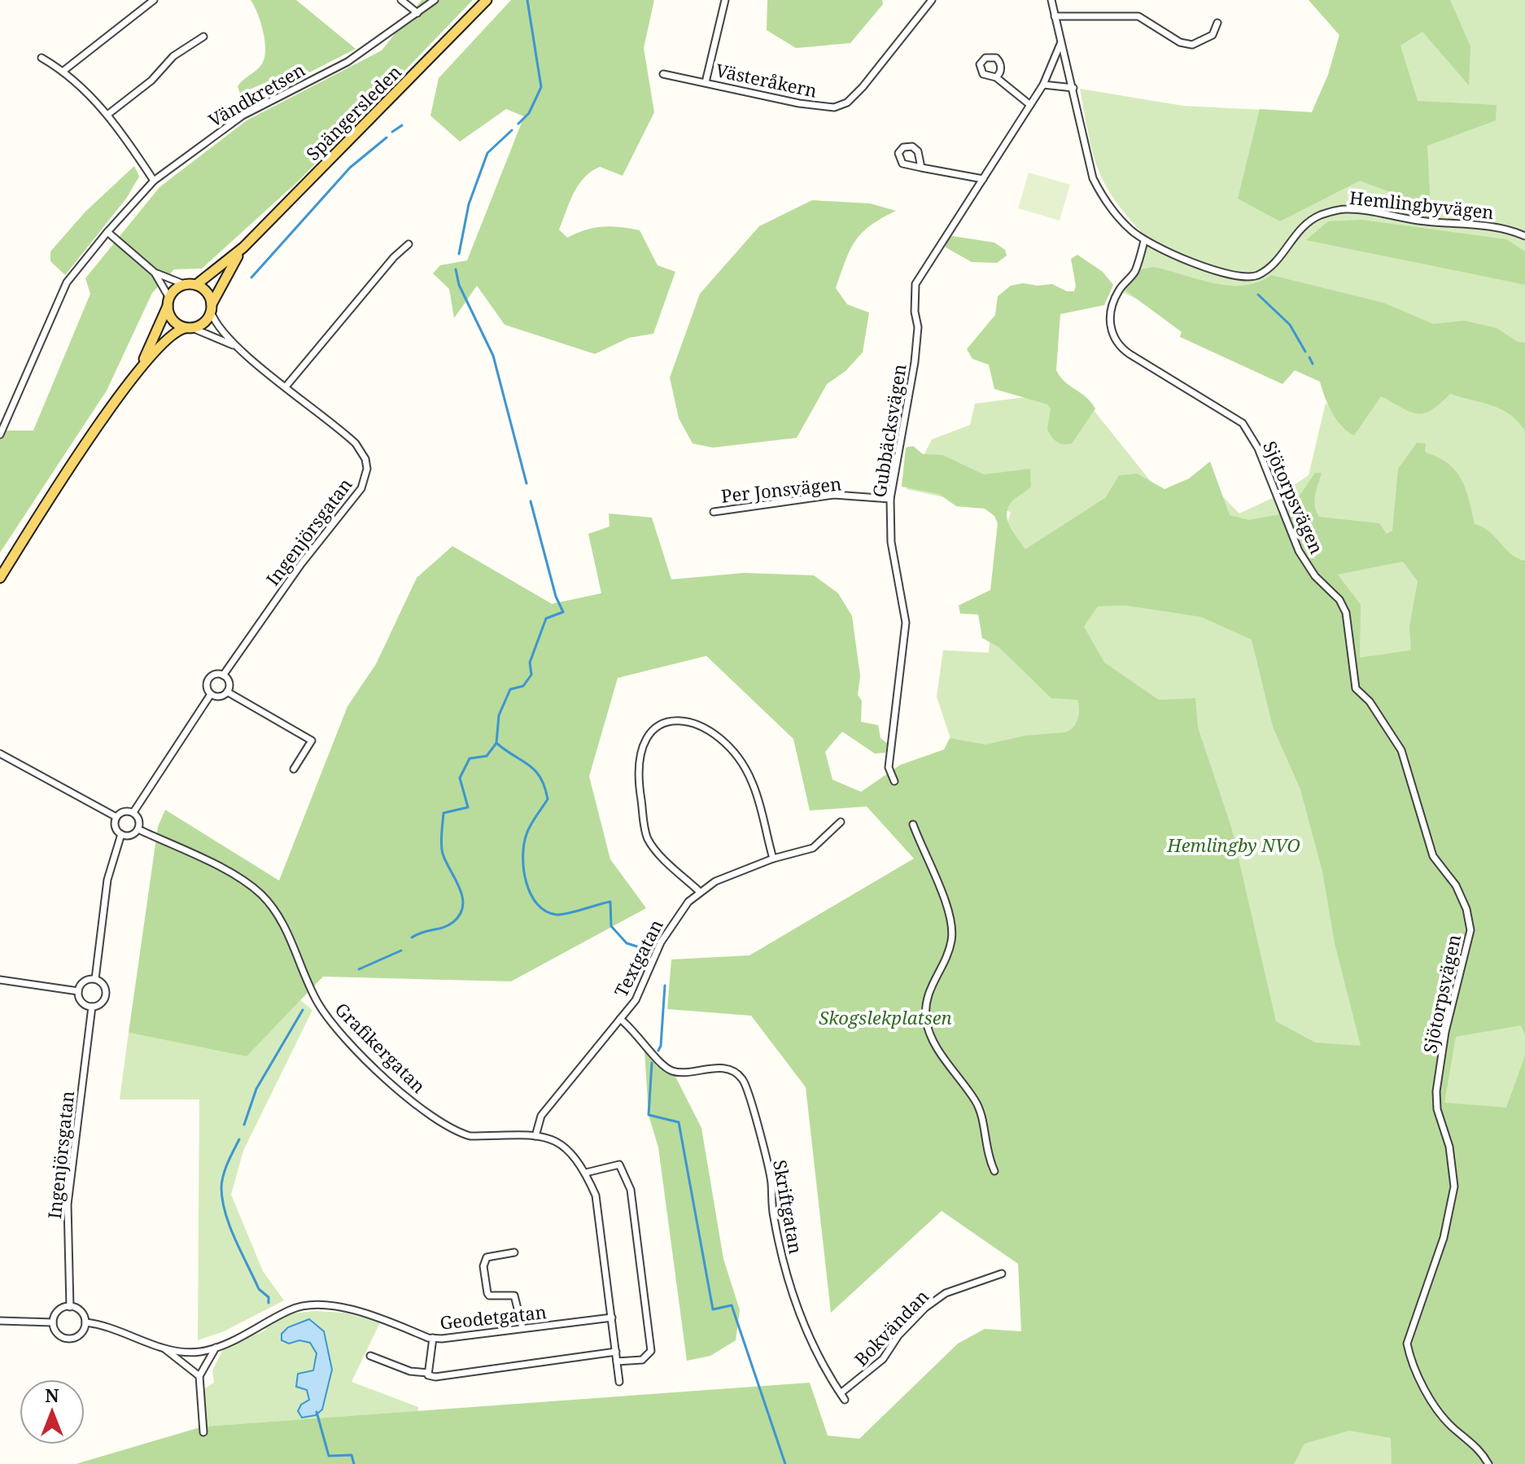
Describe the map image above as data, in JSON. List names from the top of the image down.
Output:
{
  "streets": {
    "main road": ["Spängersleden"],
    "street": [
      "Västeråkern",
      "Vändkretsen",
      "Hemlingbyvägen",
      "Gubbäcksvägen",
      "Per Jonsvägen",
      "Sjötorpsvägen",
      "Ingenjörsgatan",
      "Textgatan",
      "Grafikergatan",
      "Skriftgatan",
      "Geodetgatan",
      "Bokvändan"
    ]
  },
  "crossings": [
    ["Spängersleden", "Ingenjörsgatan"],
    ["Hemlingbyvägen", "Gubbäcksvägen"],
    ["Hemlingbyvägen", "Sjötorpsvägen"],
    ["Gubbäcksvägen", "Per Jonsvägen"],
    ["Ingenjörsgatan", "Grafikergatan"],
    ["Ingenjörsgatan", "Geodetgatan"],
    ["Textgatan", "Grafikergatan"],
    ["Textgatan", "Skriftgatan"],
    ["Grafikergatan", "Geodetgatan"],
    ["Skriftgatan", "Bokvändan"]
  ],
  "parks": ["Hemlingby NVO", "Skogslekplatsen"],
  "north": "top"
}
